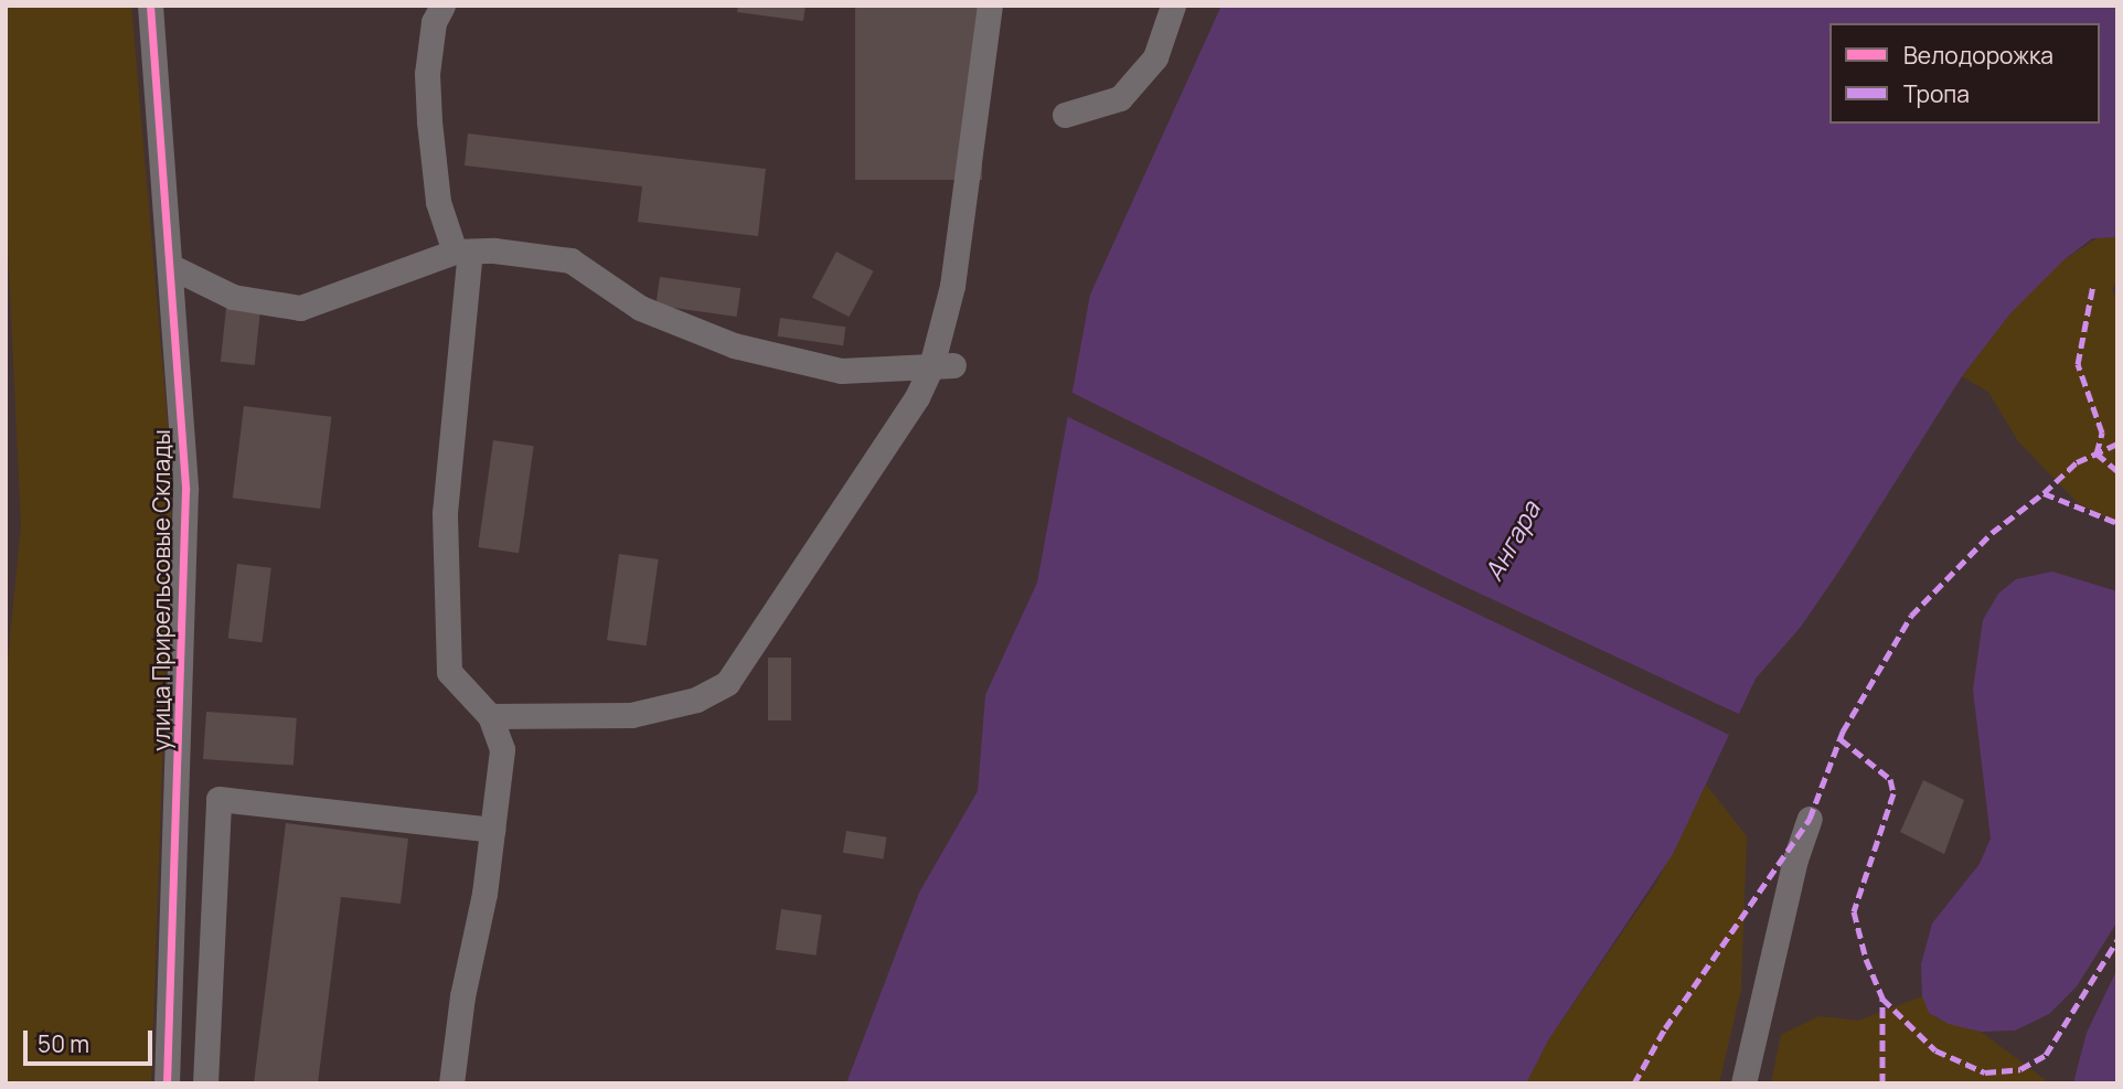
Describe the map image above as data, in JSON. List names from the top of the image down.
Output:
{
  "streets": {
    "street": ["улица Прирельсовые Склады"]
  },
  "water": ["Ангара"],
  "legend": ["Велодорожка", "Тропа"],
  "scale_bar": "50 m"
}
